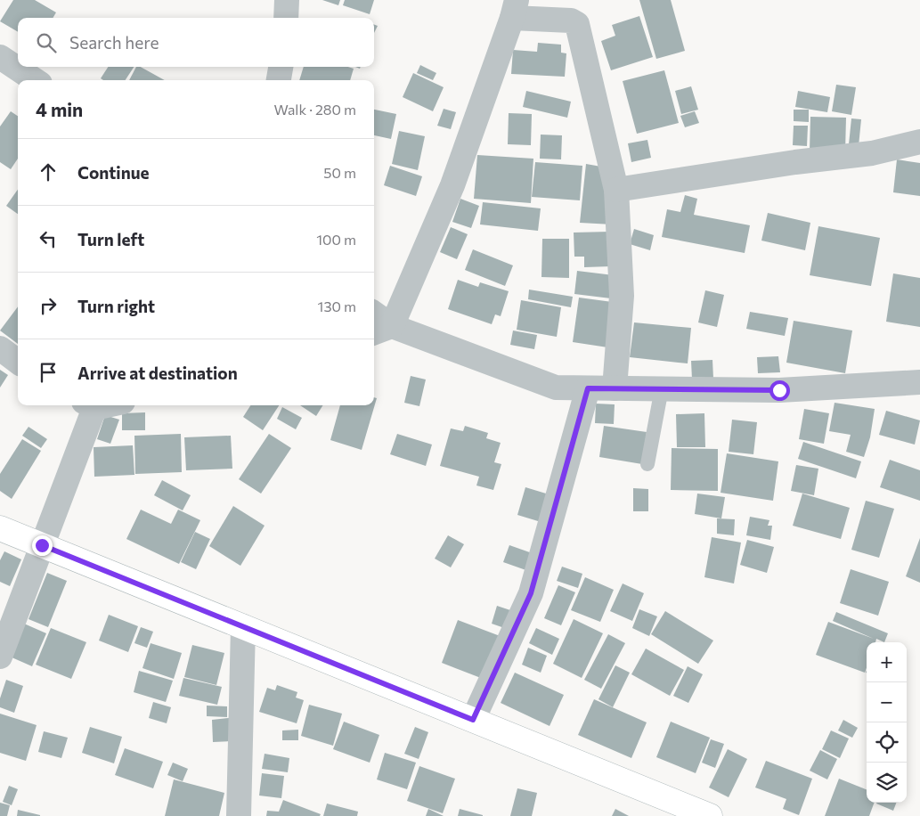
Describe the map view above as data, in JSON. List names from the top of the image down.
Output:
{
  "page": {
    "search": "Search here",
    "heading": ["4 min", "Walk · 280 m"],
    "list": [
      ["Continue", "50 m"],
      ["Turn left", "100 m"],
      ["Turn right", "130 m"],
      "Arrive at destination"
    ],
    "map_buttons": ["+", "−"]
  }
}
